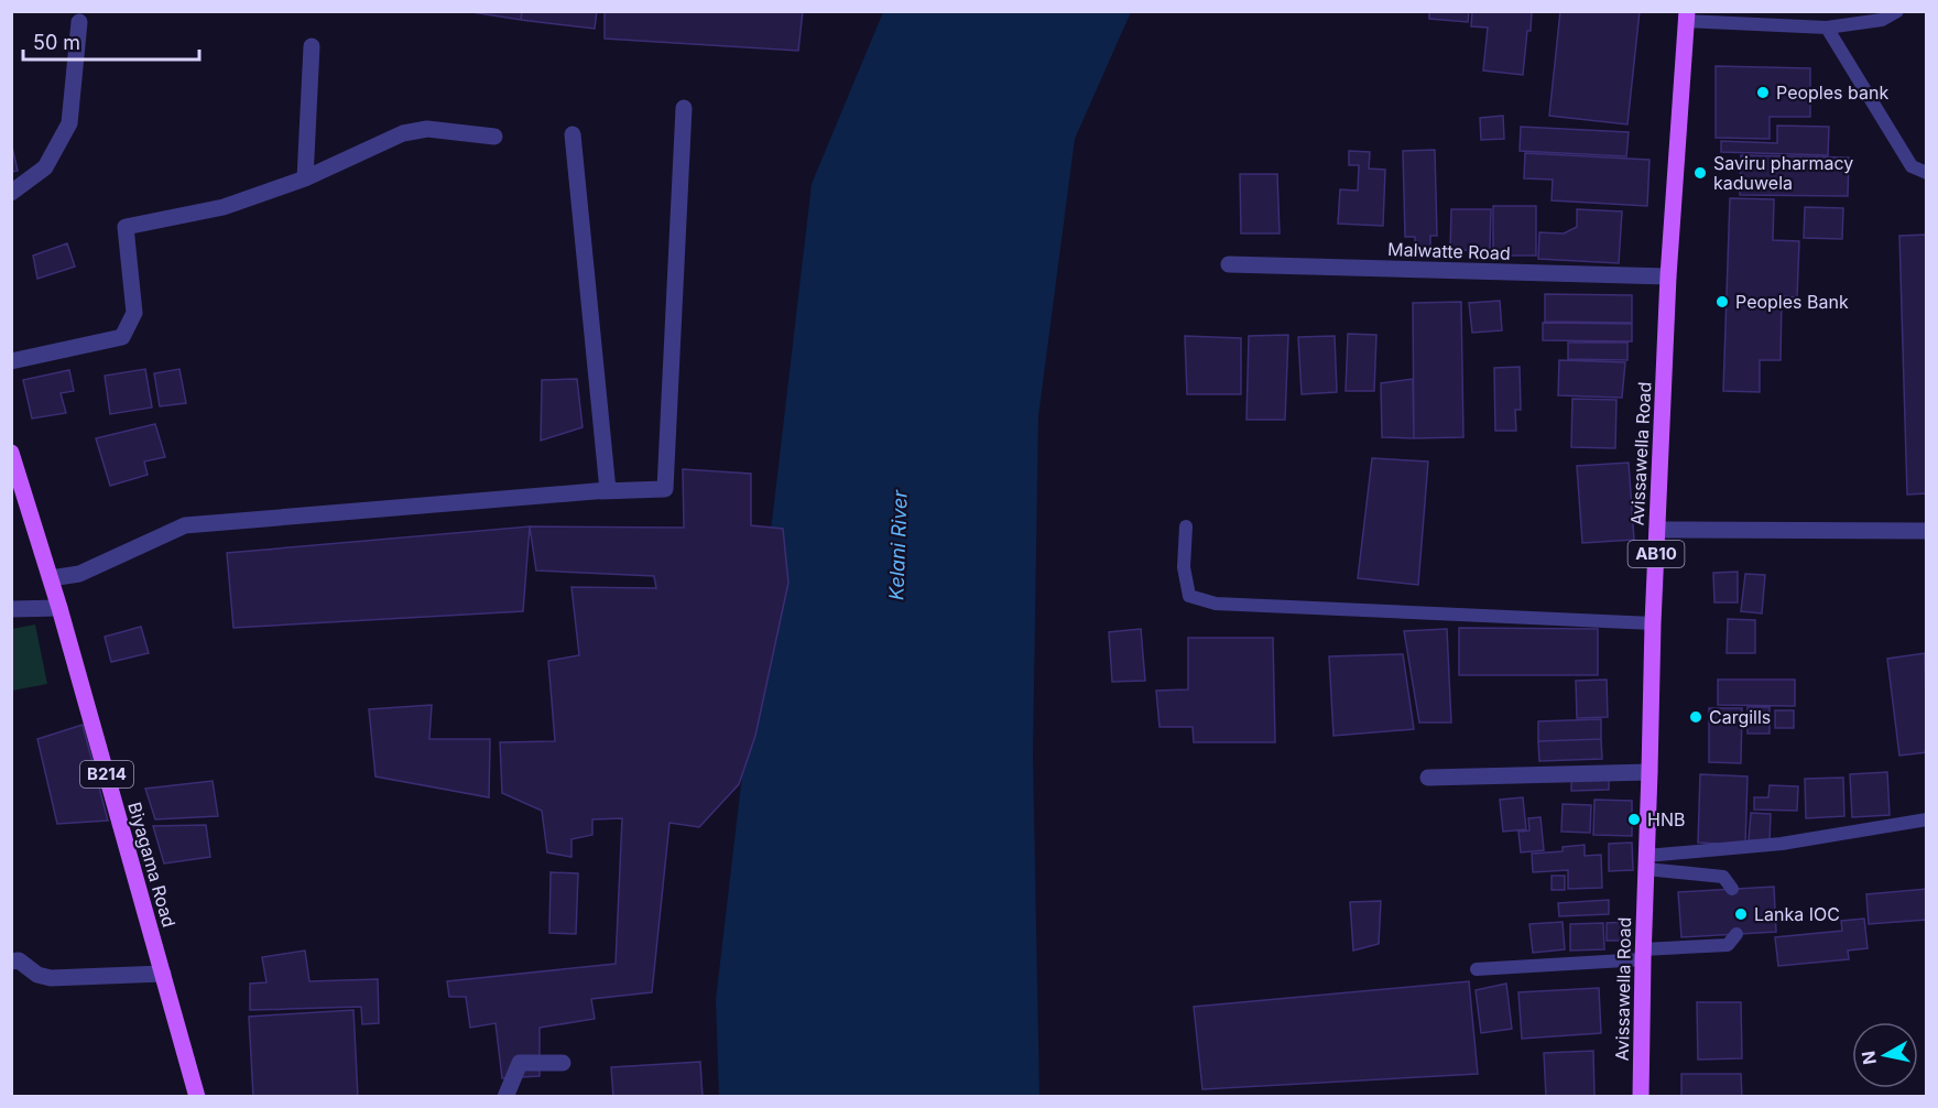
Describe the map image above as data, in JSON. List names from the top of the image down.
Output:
{
  "streets": {
    "main road": [
      "Avissawella Road",
      "AB10",
      "B214",
      "Biyagama Road"
    ],
    "street": ["Malwatte Road"]
  },
  "crossings": [
    ["Malwatte Road", "Avissawella Road"]
  ],
  "water": ["Kelani River"],
  "places": [
    "Peoples bank",
    "Saviru pharmacy kaduwela",
    "Peoples Bank",
    "Cargills",
    "HNB",
    "Lanka IOC"
  ],
  "scale_bar": "50 m",
  "north": "left"
}
